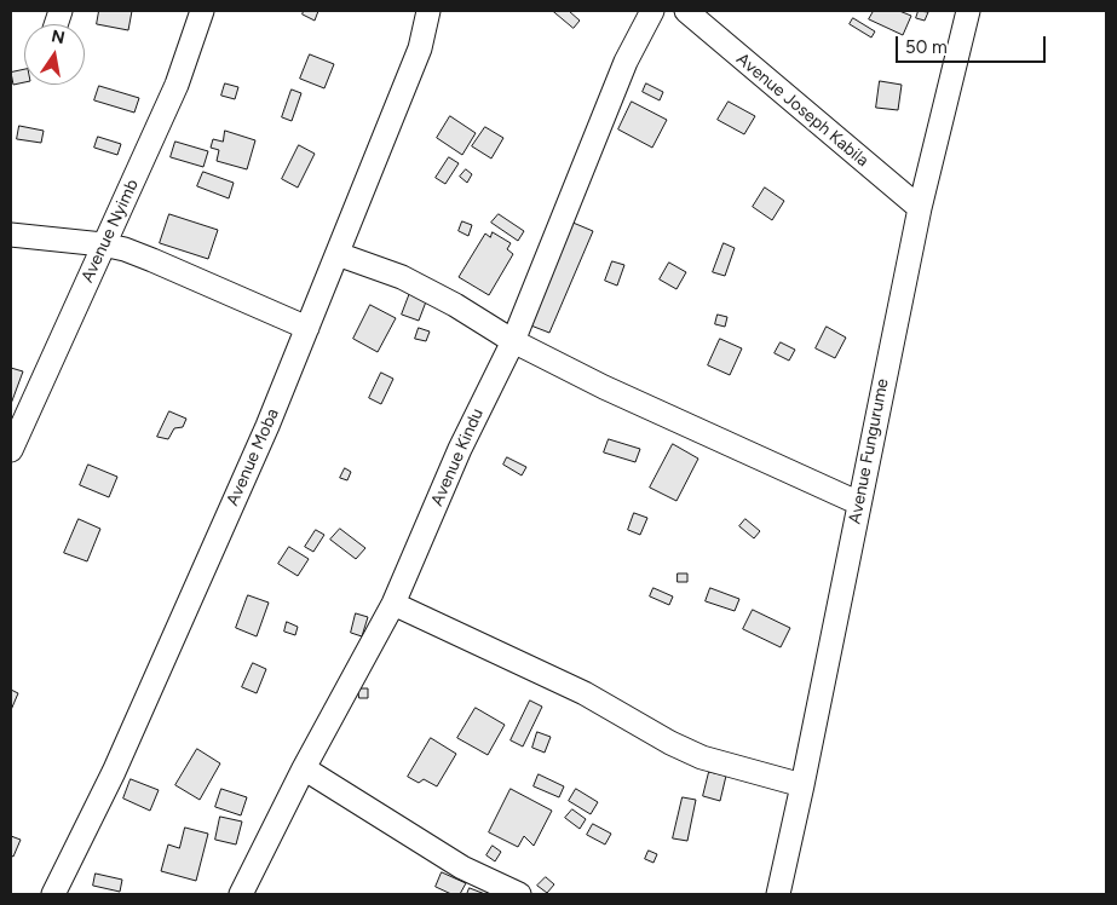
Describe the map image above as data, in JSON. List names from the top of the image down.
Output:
{
  "streets": {
    "street": [
      "Avenue Joseph Kabila",
      "Avenue Nyimb",
      "Avenue Fungurume",
      "Avenue Moba",
      "Avenue Kindu"
    ]
  },
  "crossings": [
    ["Avenue Joseph Kabila", "Avenue Fungurume"]
  ],
  "scale_bar": "50 m",
  "north": "top"
}
